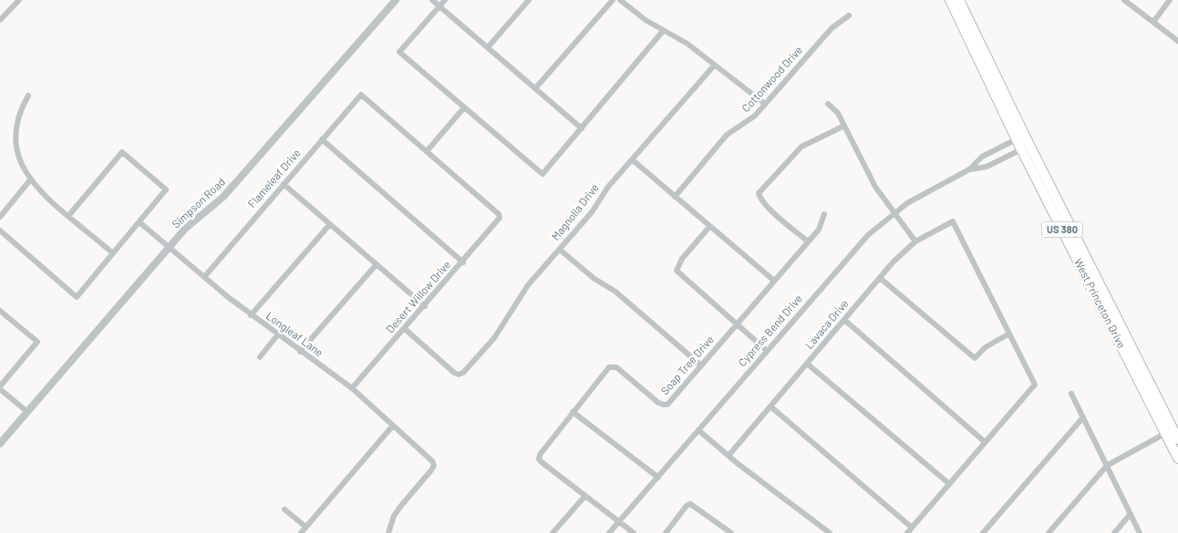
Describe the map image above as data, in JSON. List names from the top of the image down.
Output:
{
  "streets": {
    "highway": ["US 380", "West Princeton Drive"],
    "street": [
      "Cottonwood Drive",
      "Flameleaf Drive",
      "Simpson Road",
      "Magnolia Drive",
      "Desert Willow Drive",
      "Lavaca Drive",
      "Cypress Bend Drive",
      "Longleaf Lane",
      "Soap Tree Drive"
    ]
  },
  "crossings": [
    ["Flameleaf Drive", "Desert Willow Drive"],
    ["Flameleaf Drive", "Longleaf Lane"],
    ["Simpson Road", "Longleaf Lane"],
    ["Magnolia Drive", "Desert Willow Drive"],
    ["Desert Willow Drive", "Longleaf Lane"],
    ["West Princeton Drive", "Cypress Bend Drive"]
  ]
}
